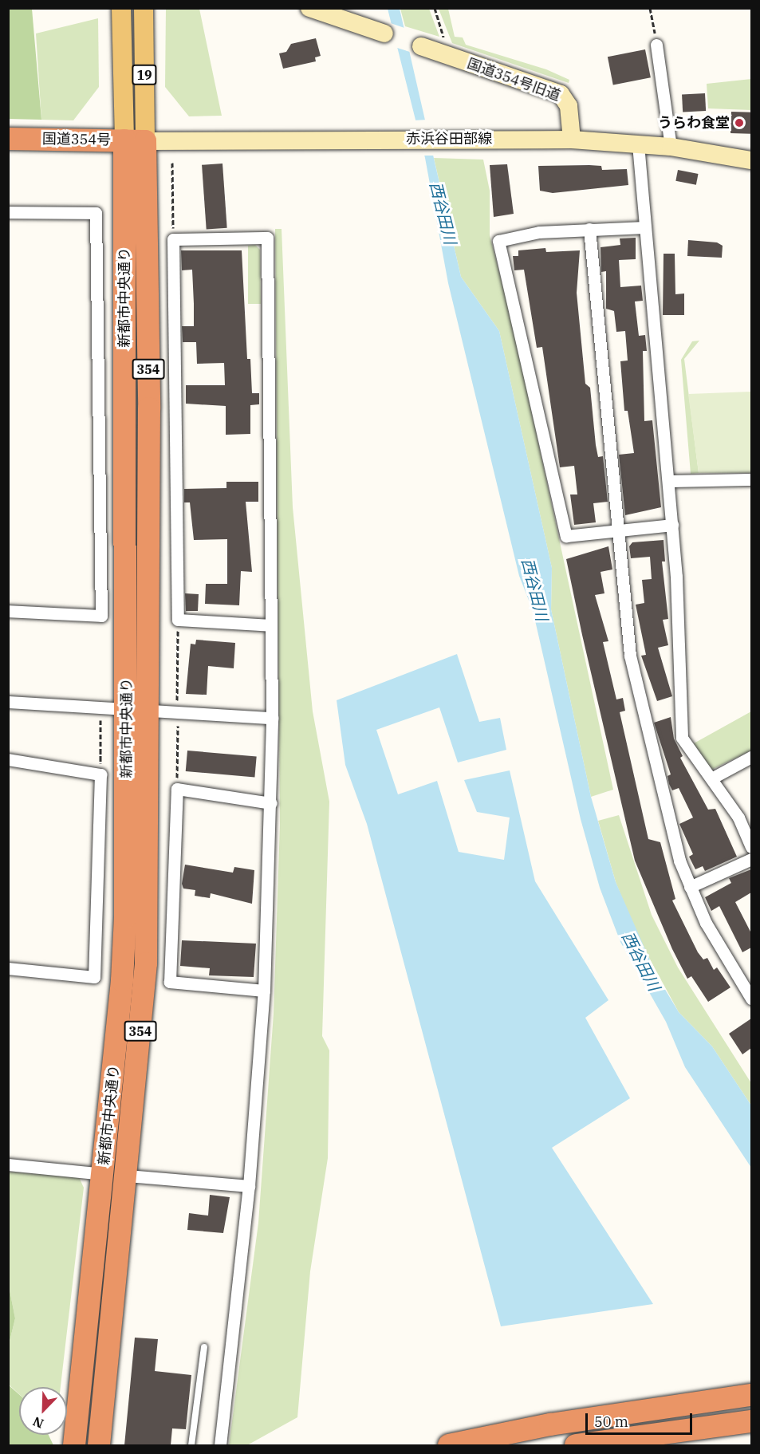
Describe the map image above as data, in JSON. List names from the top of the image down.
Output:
{
  "streets": {
    "highway": ["国道354号", "新都市中央通り", "354"],
    "main road": ["19", "国道354号旧道", "赤浜谷田部線"]
  },
  "crossings": [
    ["国道354号旧道", "赤浜谷田部線"],
    ["赤浜谷田部線", "国道354号"],
    ["赤浜谷田部線", "新都市中央通り"],
    ["国道354号", "新都市中央通り"]
  ],
  "water": ["西谷田川"],
  "places": ["うらわ食堂"],
  "scale_bar": "50 m",
  "north": "bottom left"
}
